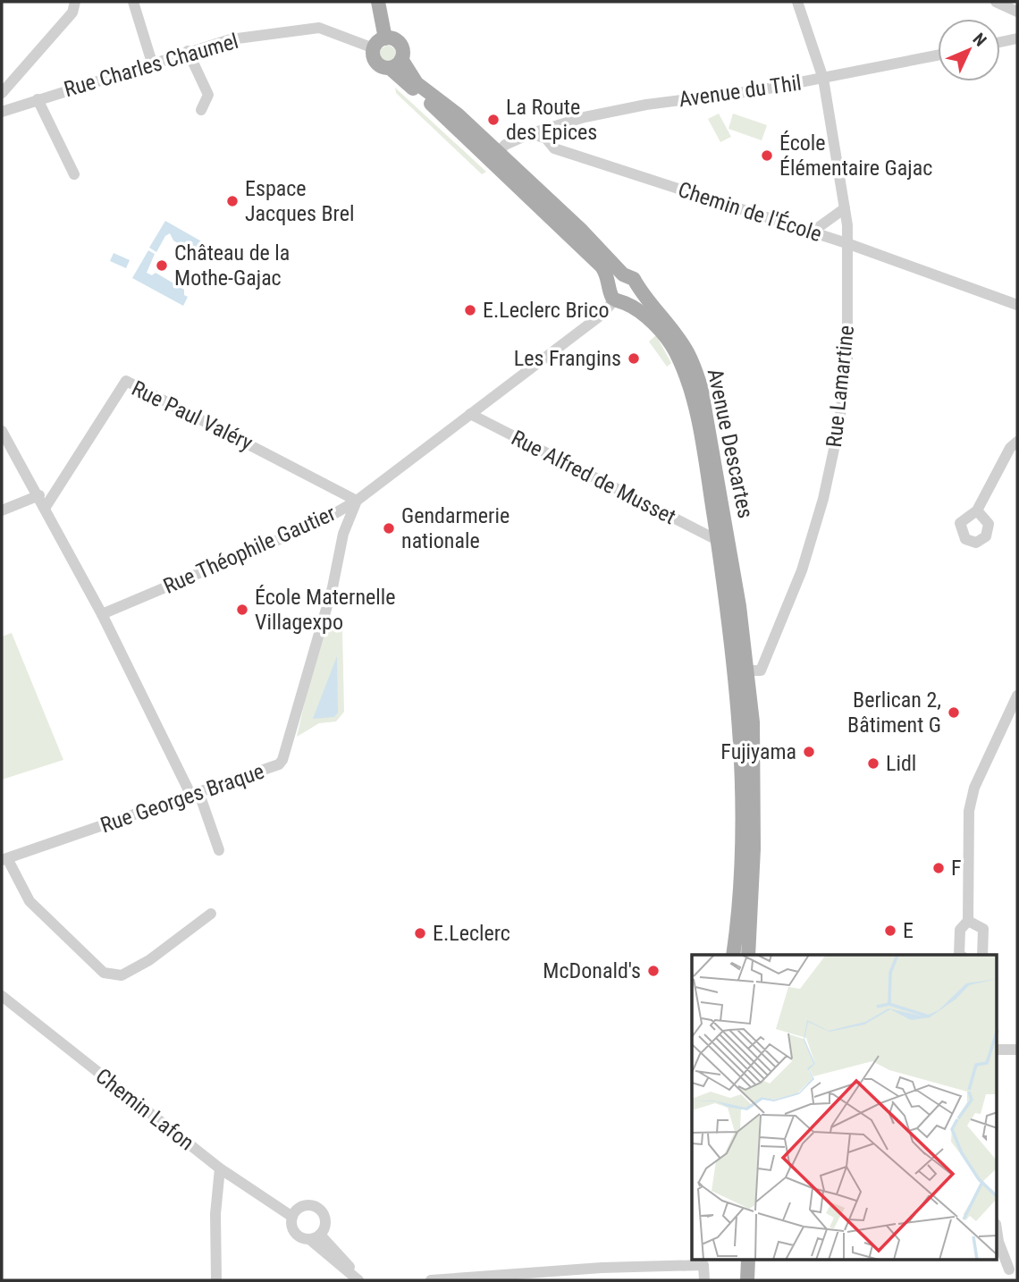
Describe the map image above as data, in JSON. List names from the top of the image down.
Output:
{
  "streets": {
    "main road": ["Avenue Descartes"],
    "street": [
      "Rue Charles Chaumel",
      "Avenue du Thil",
      "Chemin de l'École",
      "Rue Lamartine",
      "Rue Paul Valéry",
      "Rue Alfred de Musset",
      "Rue Théophile Gautier",
      "Rue Georges Braque",
      "Chemin Lafon"
    ]
  },
  "crossings": [
    ["Avenue du Thil", "Chemin de l'École"],
    ["Avenue du Thil", "Rue Lamartine"],
    ["Chemin de l'École", "Rue Lamartine"],
    ["Rue Lamartine", "Avenue Descartes"],
    ["Rue Paul Valéry", "Rue Théophile Gautier"],
    ["Rue Paul Valéry", "Rue Georges Braque"],
    ["Avenue Descartes", "Rue Alfred de Musset"],
    ["Avenue Descartes", "Rue Théophile Gautier"],
    ["Rue Alfred de Musset", "Rue Théophile Gautier"],
    ["Rue Théophile Gautier", "Rue Georges Braque"]
  ],
  "places": [
    "La Route des Epices",
    "École Élémentaire Gajac",
    "Espace Jacques Brel",
    "Château de la Mothe-Gajac",
    "E.Leclerc Brico",
    "Les Frangins",
    "Gendarmerie nationale",
    "École Maternelle Villagexpo",
    "Berlican 2, Bâtiment G",
    "Fujiyama",
    "Lidl",
    "F",
    "E",
    "E.Leclerc",
    "McDonald's"
  ],
  "north": "top right"
}
